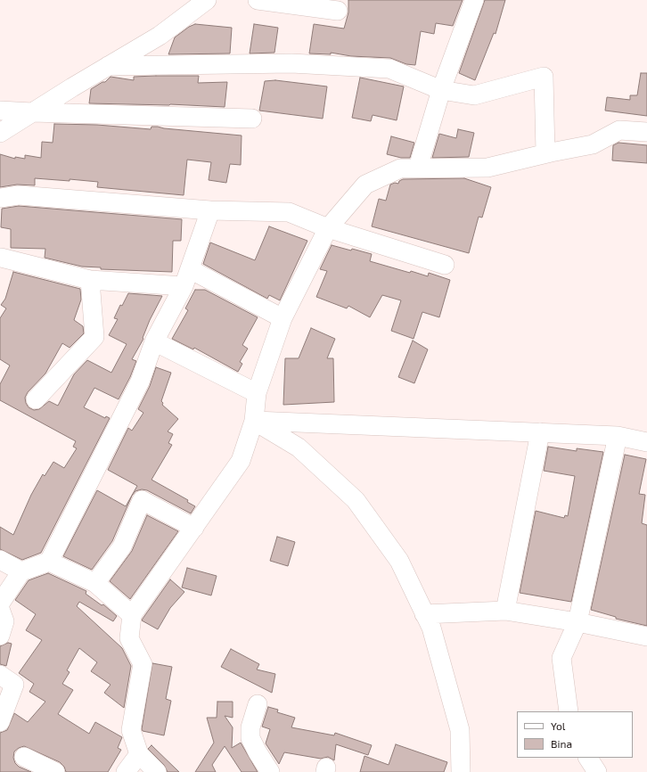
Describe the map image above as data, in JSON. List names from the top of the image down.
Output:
{
  "legend": ["Yol", "Bina"]
}
